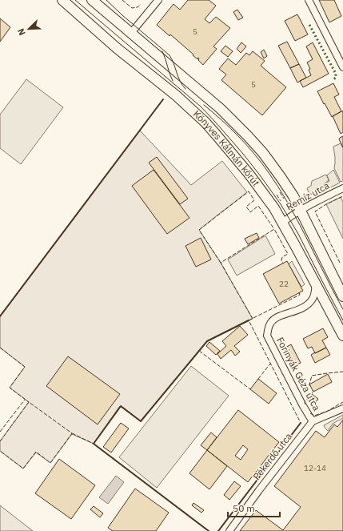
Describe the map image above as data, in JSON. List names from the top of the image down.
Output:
{
  "streets": {
    "main road": ["Könyves Kálmán körút"],
    "street": ["Remíz utca", "Forinyák Géza utca", "Pékerdő utca"]
  },
  "crossings": [
    ["Könyves Kálmán körút", "Remíz utca"],
    ["Könyves Kálmán körút", "Forinyák Géza utca"],
    ["Forinyák Géza utca", "Pékerdő utca"]
  ],
  "house_numbers": [
    "5",
    "5",
    "22",
    "12-14"
  ],
  "scale_bar": "50 m",
  "north": "bottom left"
}
